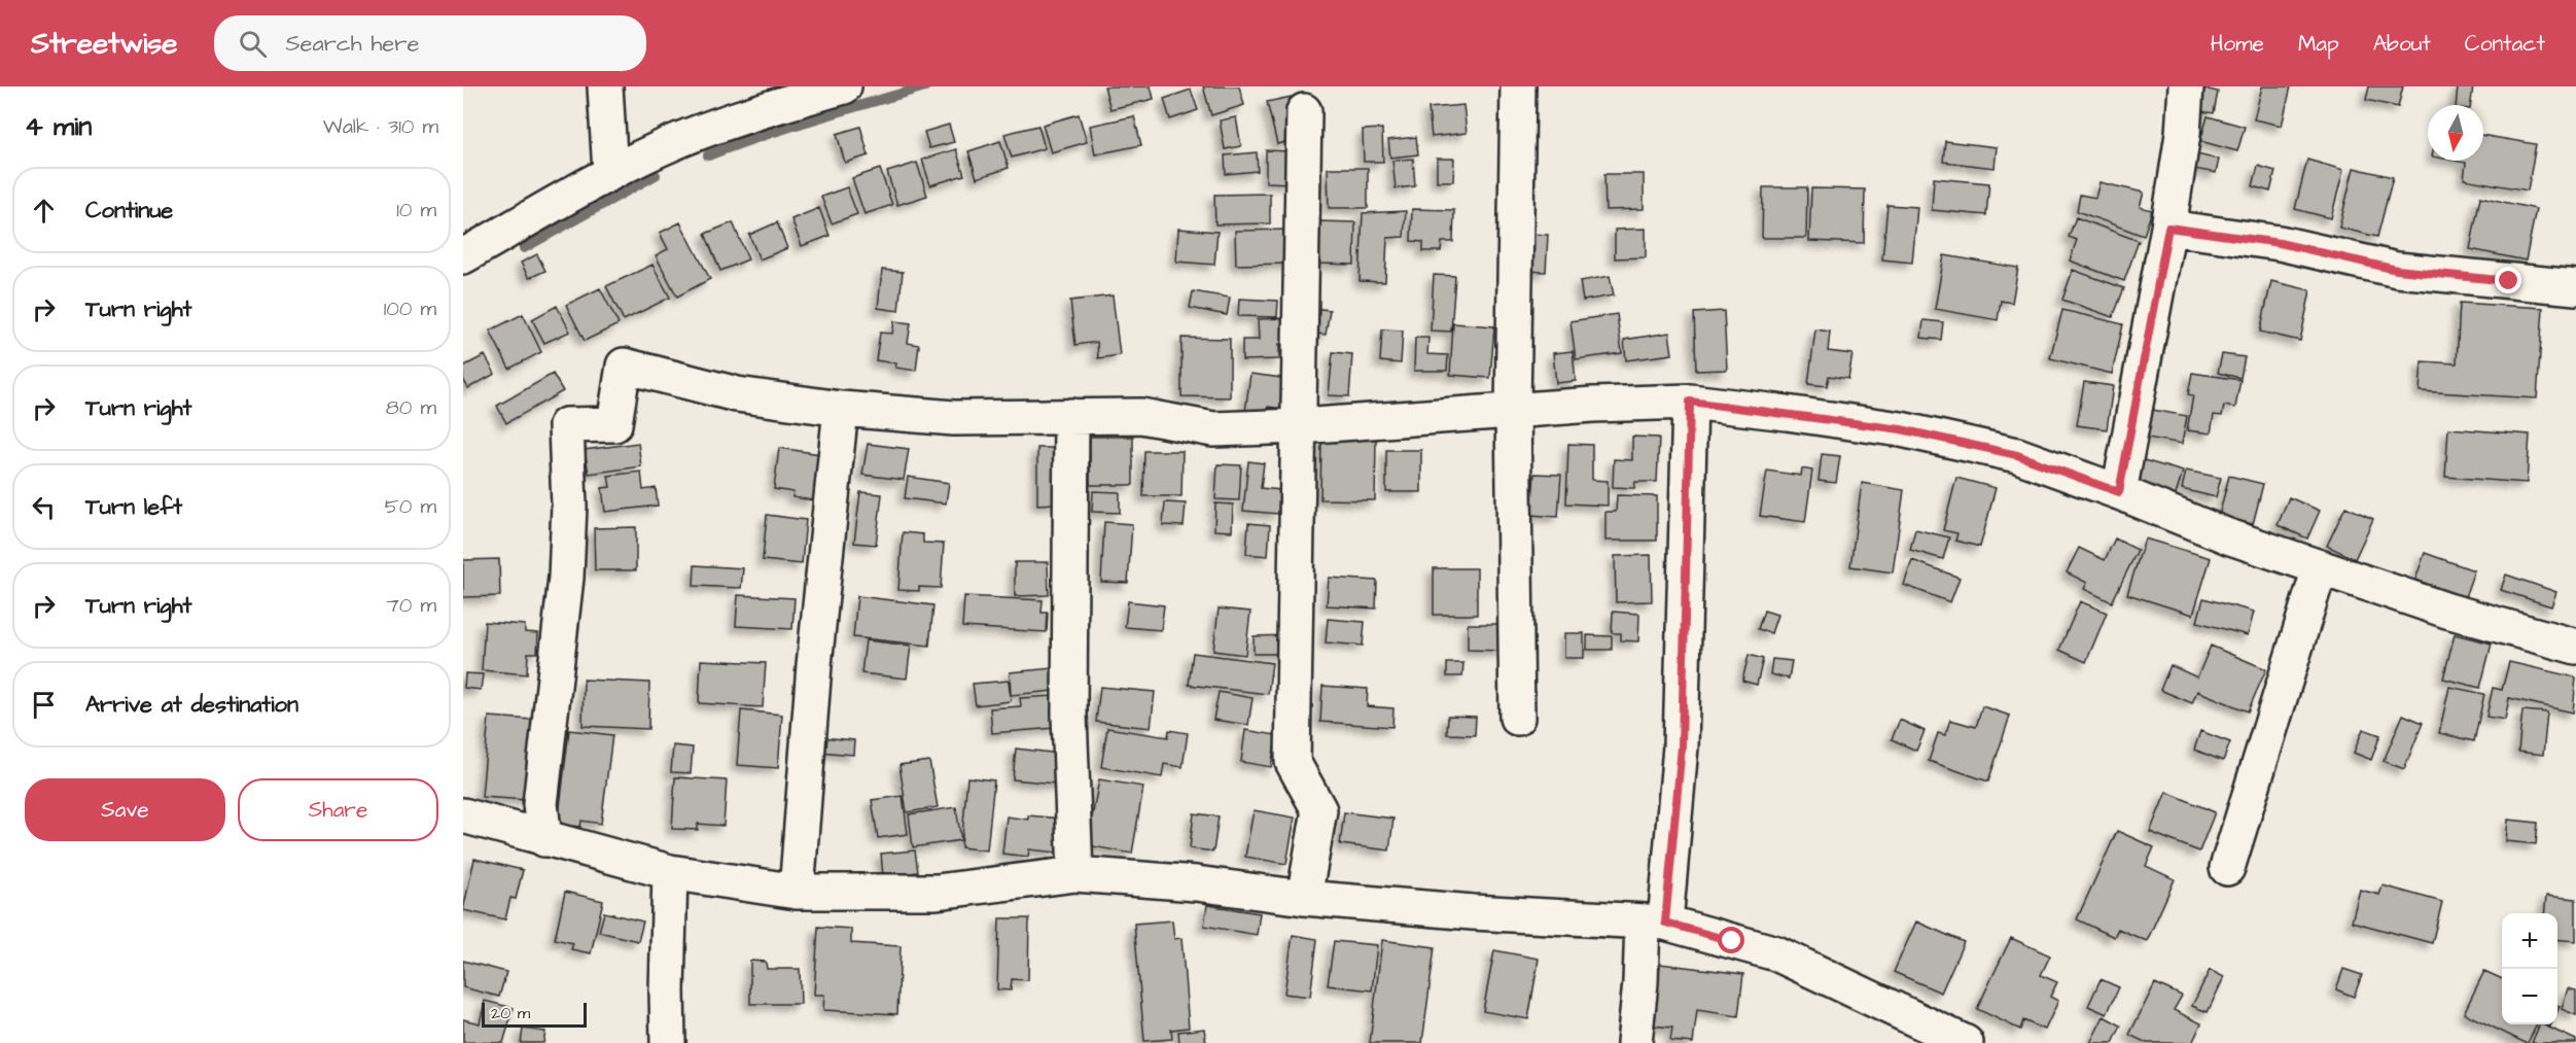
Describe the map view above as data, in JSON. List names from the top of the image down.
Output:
{
  "scale_bar": "20 m",
  "north": "bottom",
  "page": {
    "header": "Streetwise",
    "search": "Search here",
    "nav": [
      "Home",
      "Map",
      "About",
      "Contact"
    ],
    "heading": ["4 min", "Walk · 310 m"],
    "list": [
      ["Continue", "10 m"],
      ["Turn right", "100 m"],
      ["Turn right", "80 m"],
      ["Turn left", "50 m"],
      ["Turn right", "70 m"],
      "Arrive at destination"
    ],
    "buttons": ["Save", "Share"],
    "map_buttons": ["+", "−"],
    "scale": "20 m"
  }
}
